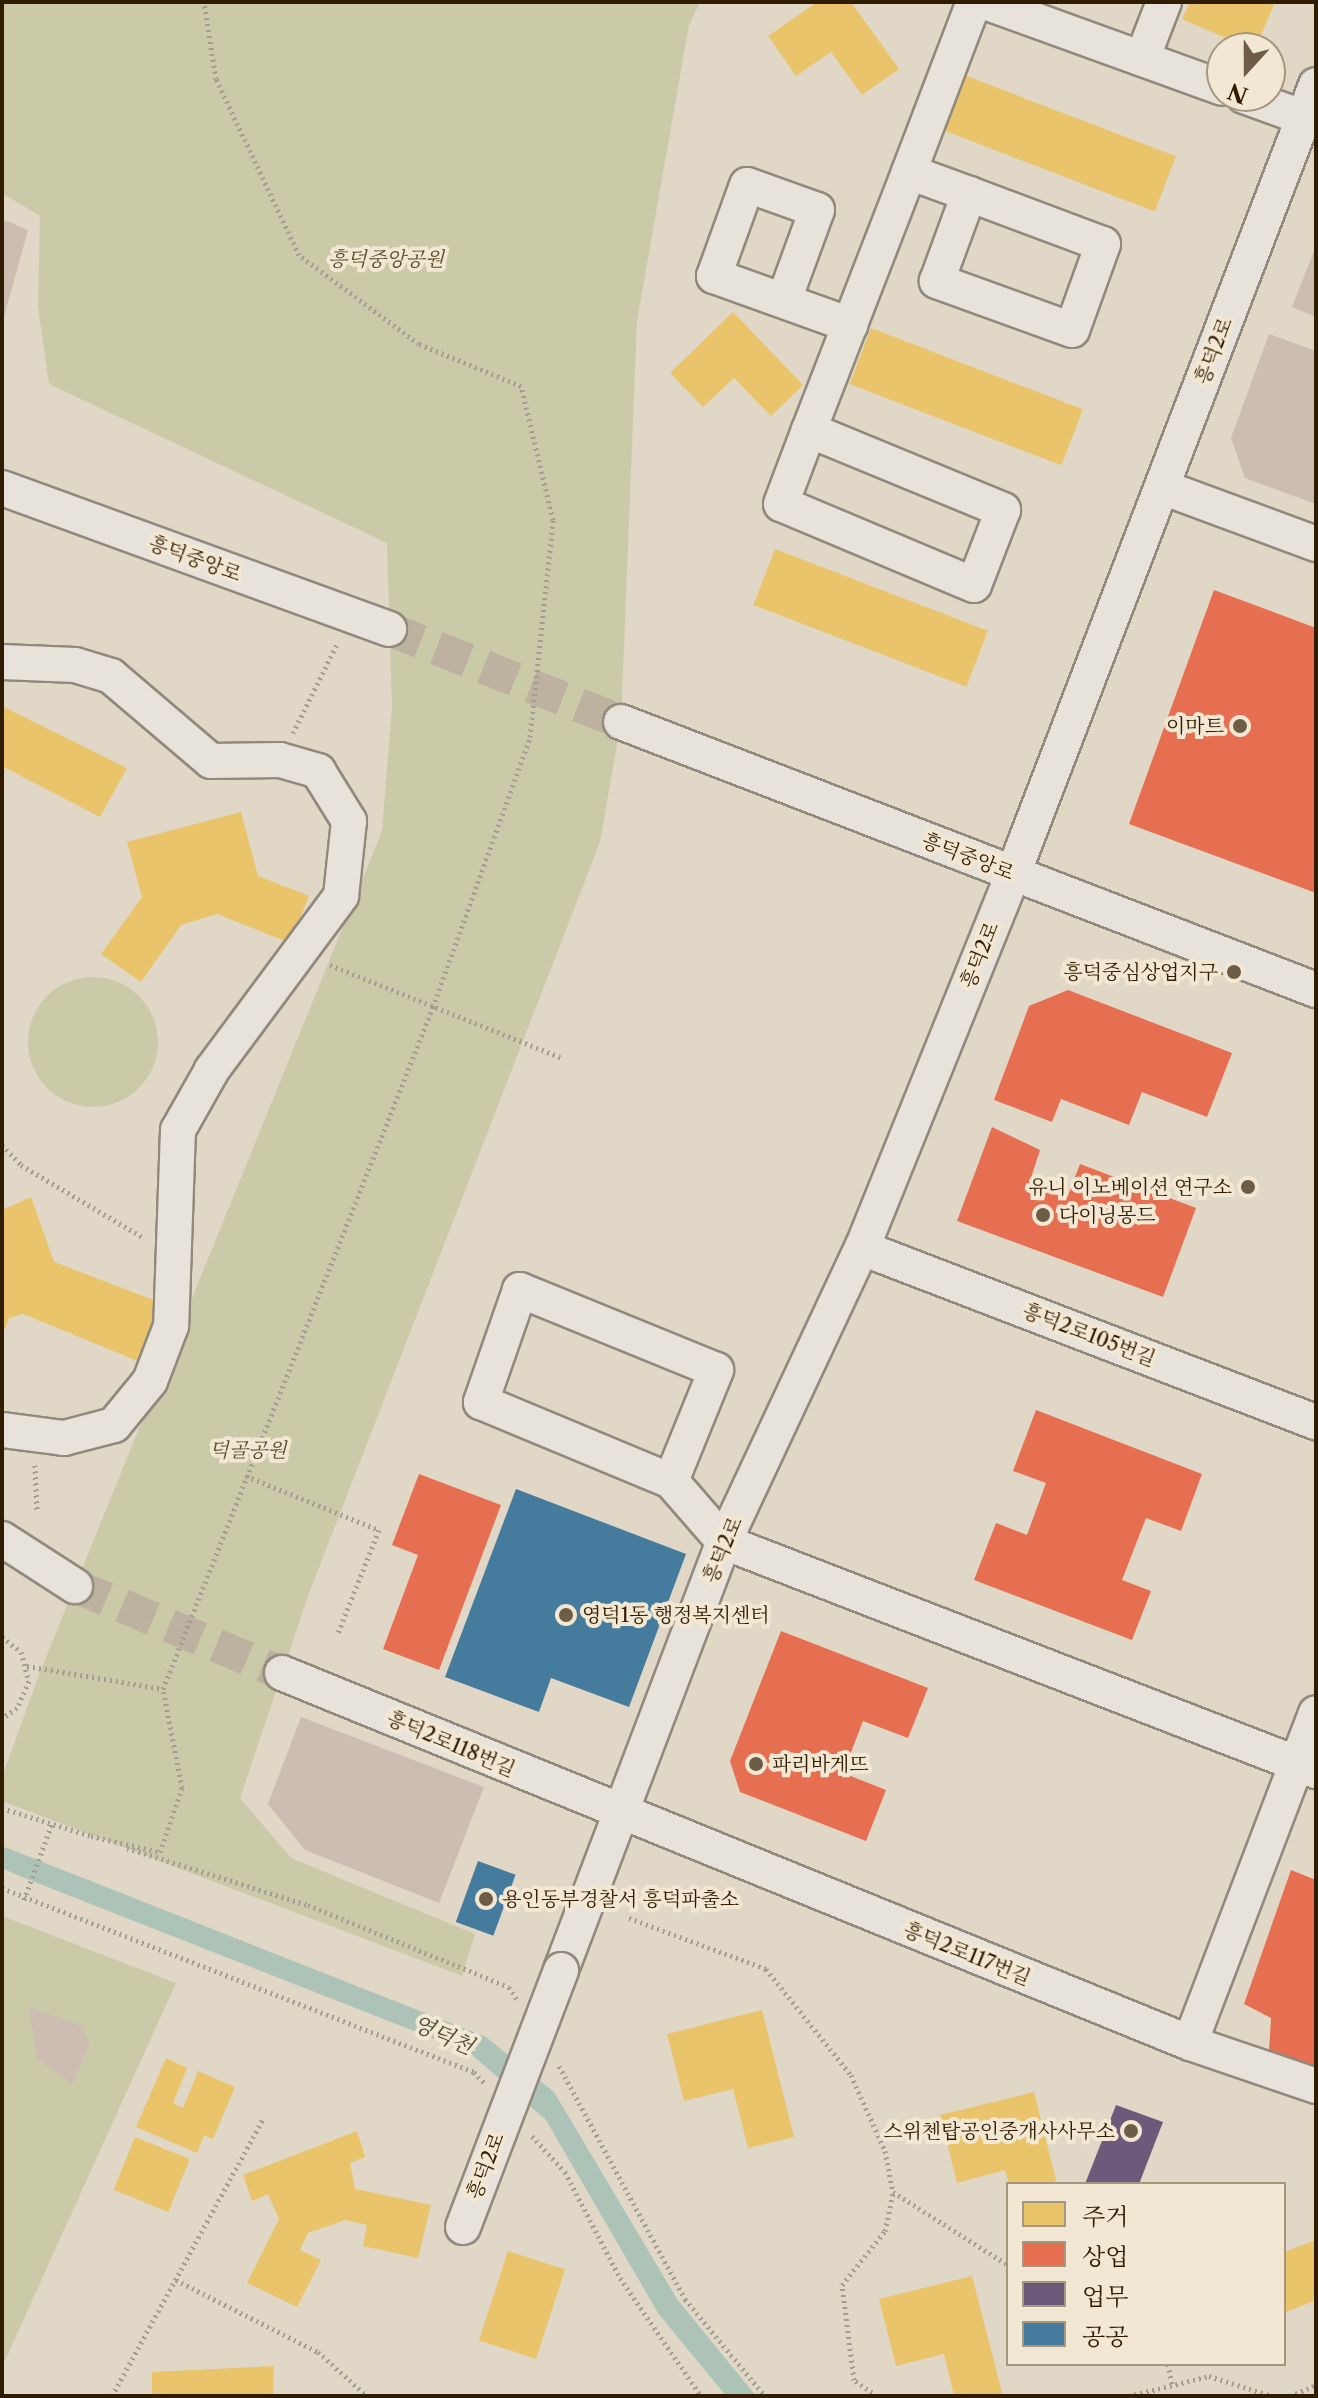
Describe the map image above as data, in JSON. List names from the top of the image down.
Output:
{
  "streets": {
    "street": [
      "흥덕2로",
      "흥덕중앙로",
      "흥덕2로105번길",
      "흥덕2로118번길",
      "흥덕2로117번길"
    ]
  },
  "crossings": [
    ["흥덕2로", "흥덕중앙로"],
    ["흥덕2로", "흥덕2로105번길"],
    ["흥덕2로", "흥덕2로118번길"],
    ["흥덕2로", "흥덕2로117번길"],
    ["흥덕2로118번길", "흥덕2로117번길"]
  ],
  "water": ["영덕천"],
  "parks": ["흥덕중앙공원", "덕골공원"],
  "places": [
    "이마트",
    "흥덕중심상업지구",
    "유니 이노베이션 연구소",
    "다이닝몽드",
    "영덕1동 행정복지센터",
    "파리바게뜨",
    "용인동부경찰서 흥덕파출소",
    "스위첸탑공인중개사사무소"
  ],
  "legend": [
    "주거",
    "상업",
    "업무",
    "공공"
  ],
  "north": "bottom"
}
